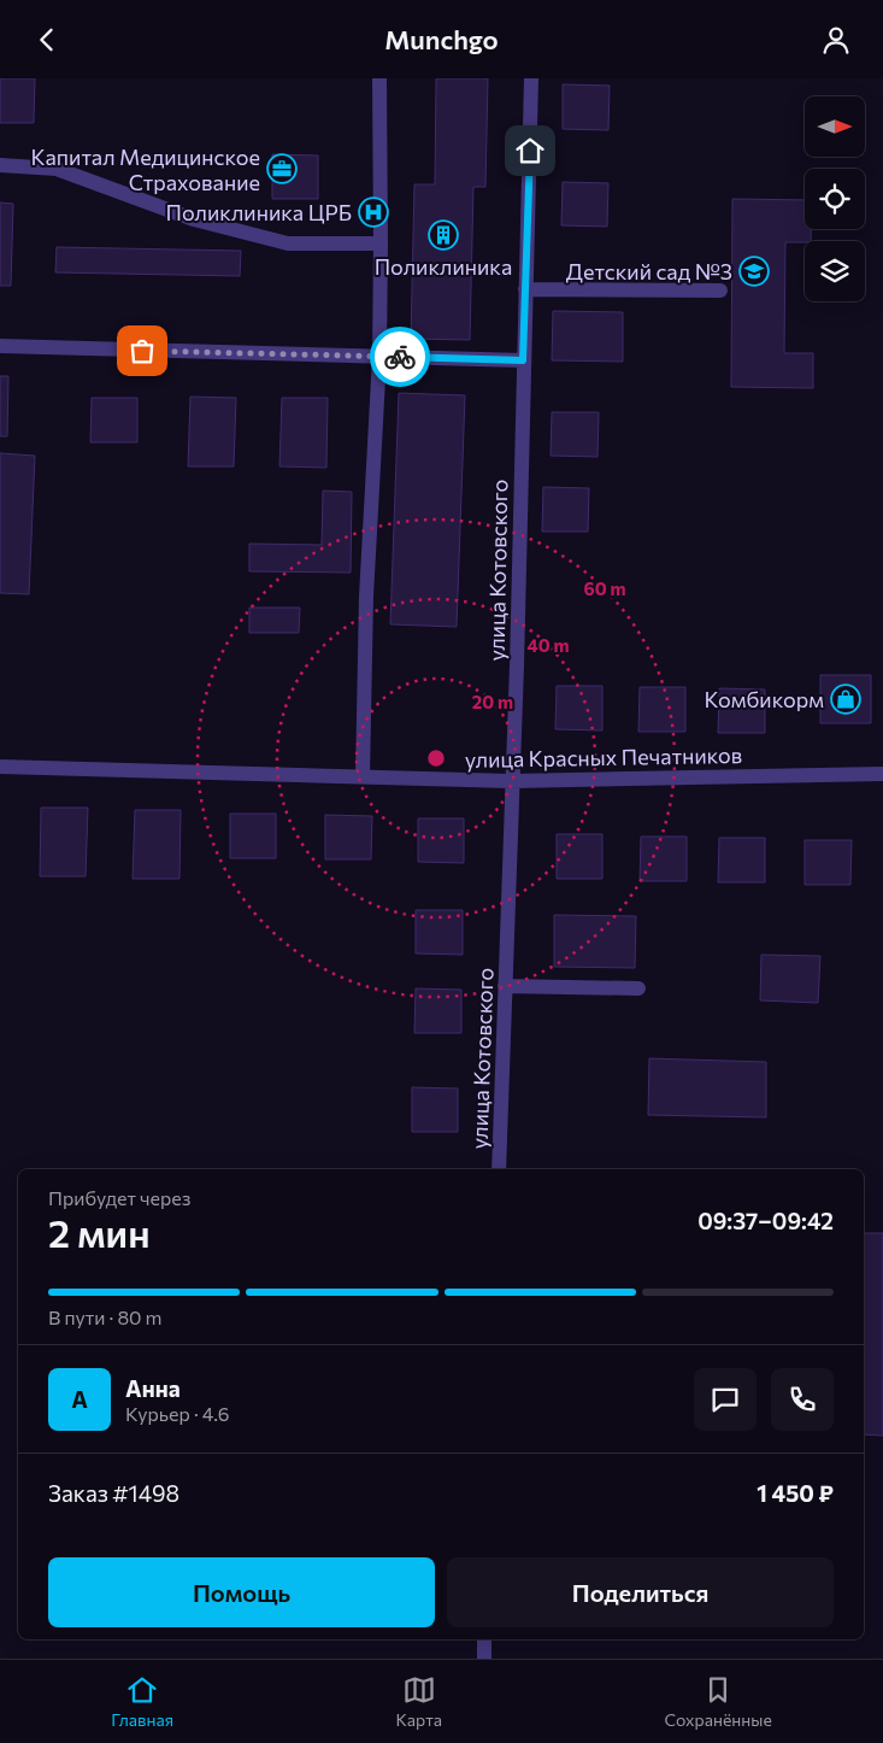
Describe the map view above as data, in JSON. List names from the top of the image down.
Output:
{
  "streets": {
    "street": ["улица Котовского", "улица Красных Печатников"]
  },
  "crossings": [
    ["улица Котовского", "улица Красных Печатников"]
  ],
  "places": {
    "office": ["Капитал Медицинское Страхование"],
    "hospital": ["Поликлиника ЦРБ"],
    "building": ["Поликлиника"],
    "school or university": ["Детский сад №3"],
    "shop": ["Комбикорм"]
  },
  "north": "right",
  "page": {
    "header": "Munchgo",
    "heading": ["2 мин", "Прибудет через", "09:37–09:42"],
    "panel": [
      "Анна",
      "Курьер · 4.6",
      "Заказ #1498",
      "1 450 ₽"
    ],
    "bar": "В пути · 80 m",
    "round": "А",
    "buttons": ["Помощь", "Поделиться"],
    "tabs": ["Главная", "Карта", "Сохранённые"]
  },
  "rings": ["60 m", "40 m", "20 m"]
}
